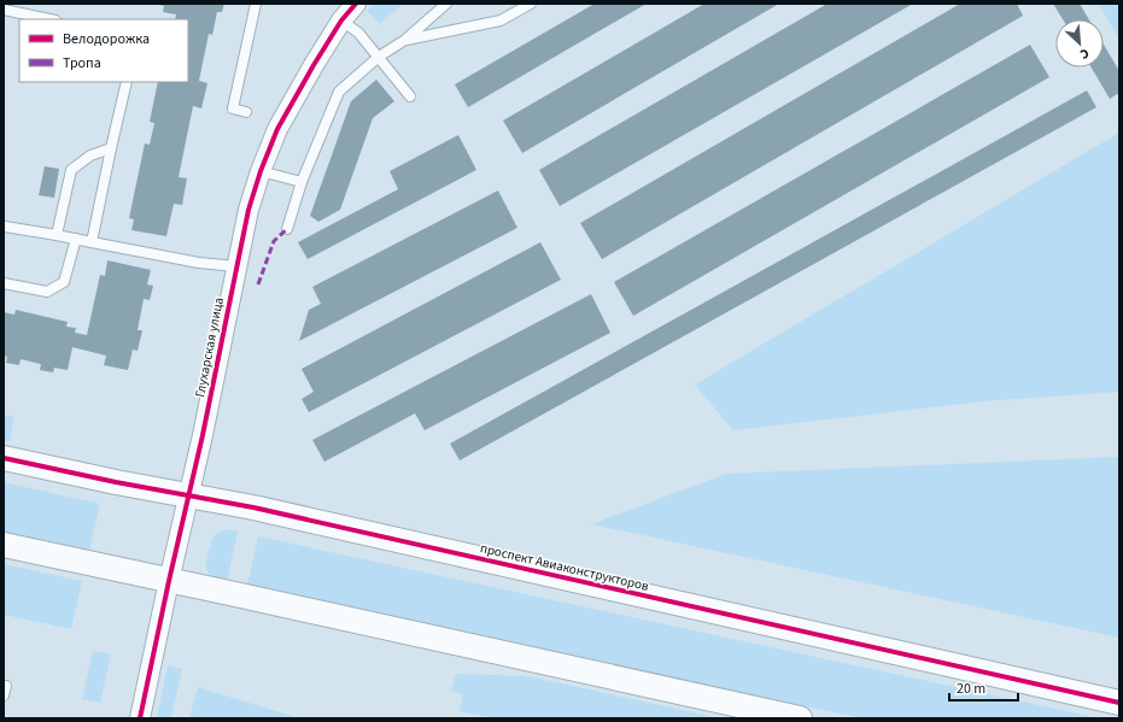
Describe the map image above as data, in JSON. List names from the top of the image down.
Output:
{
  "streets": {
    "street": ["Глухарская улица", "проспект Авиаконструкторов"]
  },
  "crossings": [
    ["Глухарская улица", "проспект Авиаконструкторов"]
  ],
  "legend": ["Велодорожка", "Тропа"],
  "scale_bar": "20 m",
  "north": "bottom right"
}
